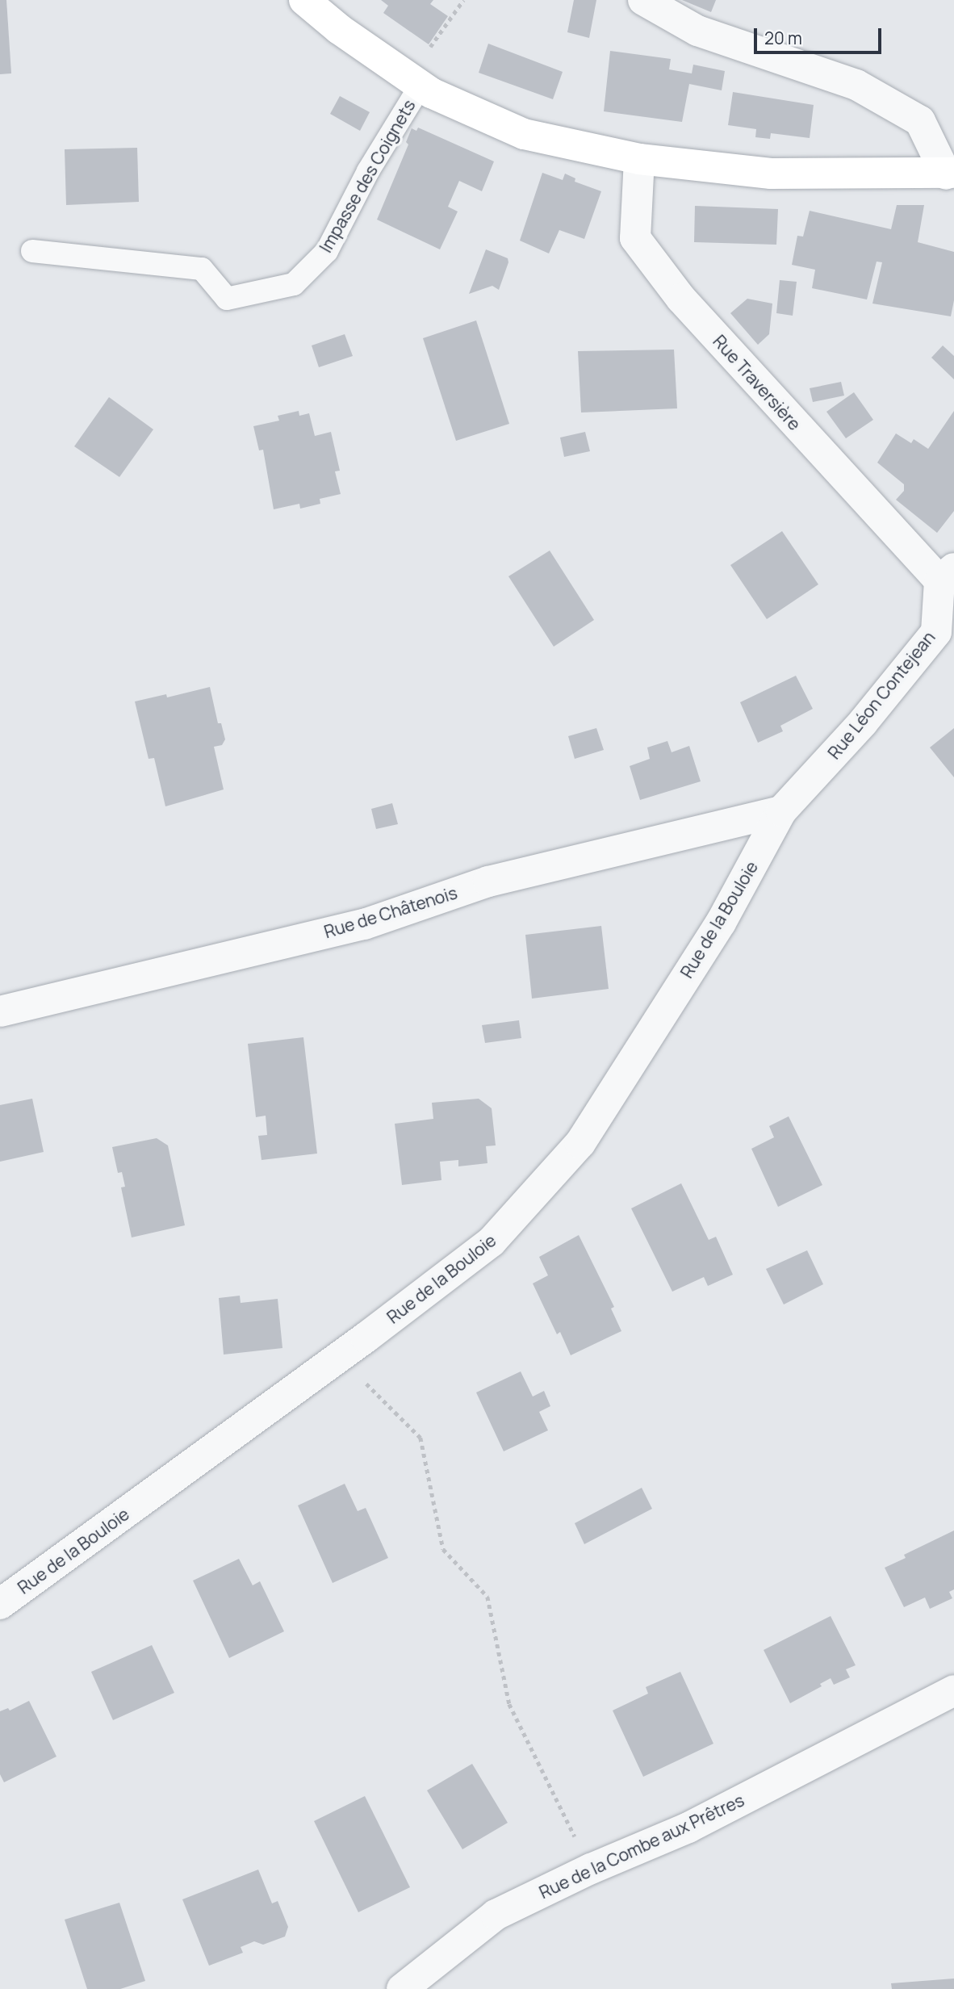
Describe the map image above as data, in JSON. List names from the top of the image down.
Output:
{
  "streets": {
    "street": [
      "Rue Traversière",
      "Rue Léon Contejean",
      "Rue de Châtenois",
      "Rue de la Bouloie",
      "Rue de la Combe aux Prêtres"
    ],
    "lane": ["Impasse des Coignets"]
  },
  "crossings": [
    ["Rue Traversière", "Rue Léon Contejean"],
    ["Rue Léon Contejean", "Rue de Châtenois"],
    ["Rue Léon Contejean", "Rue de la Bouloie"],
    ["Rue de Châtenois", "Rue de la Bouloie"]
  ],
  "scale_bar": "20 m"
}
